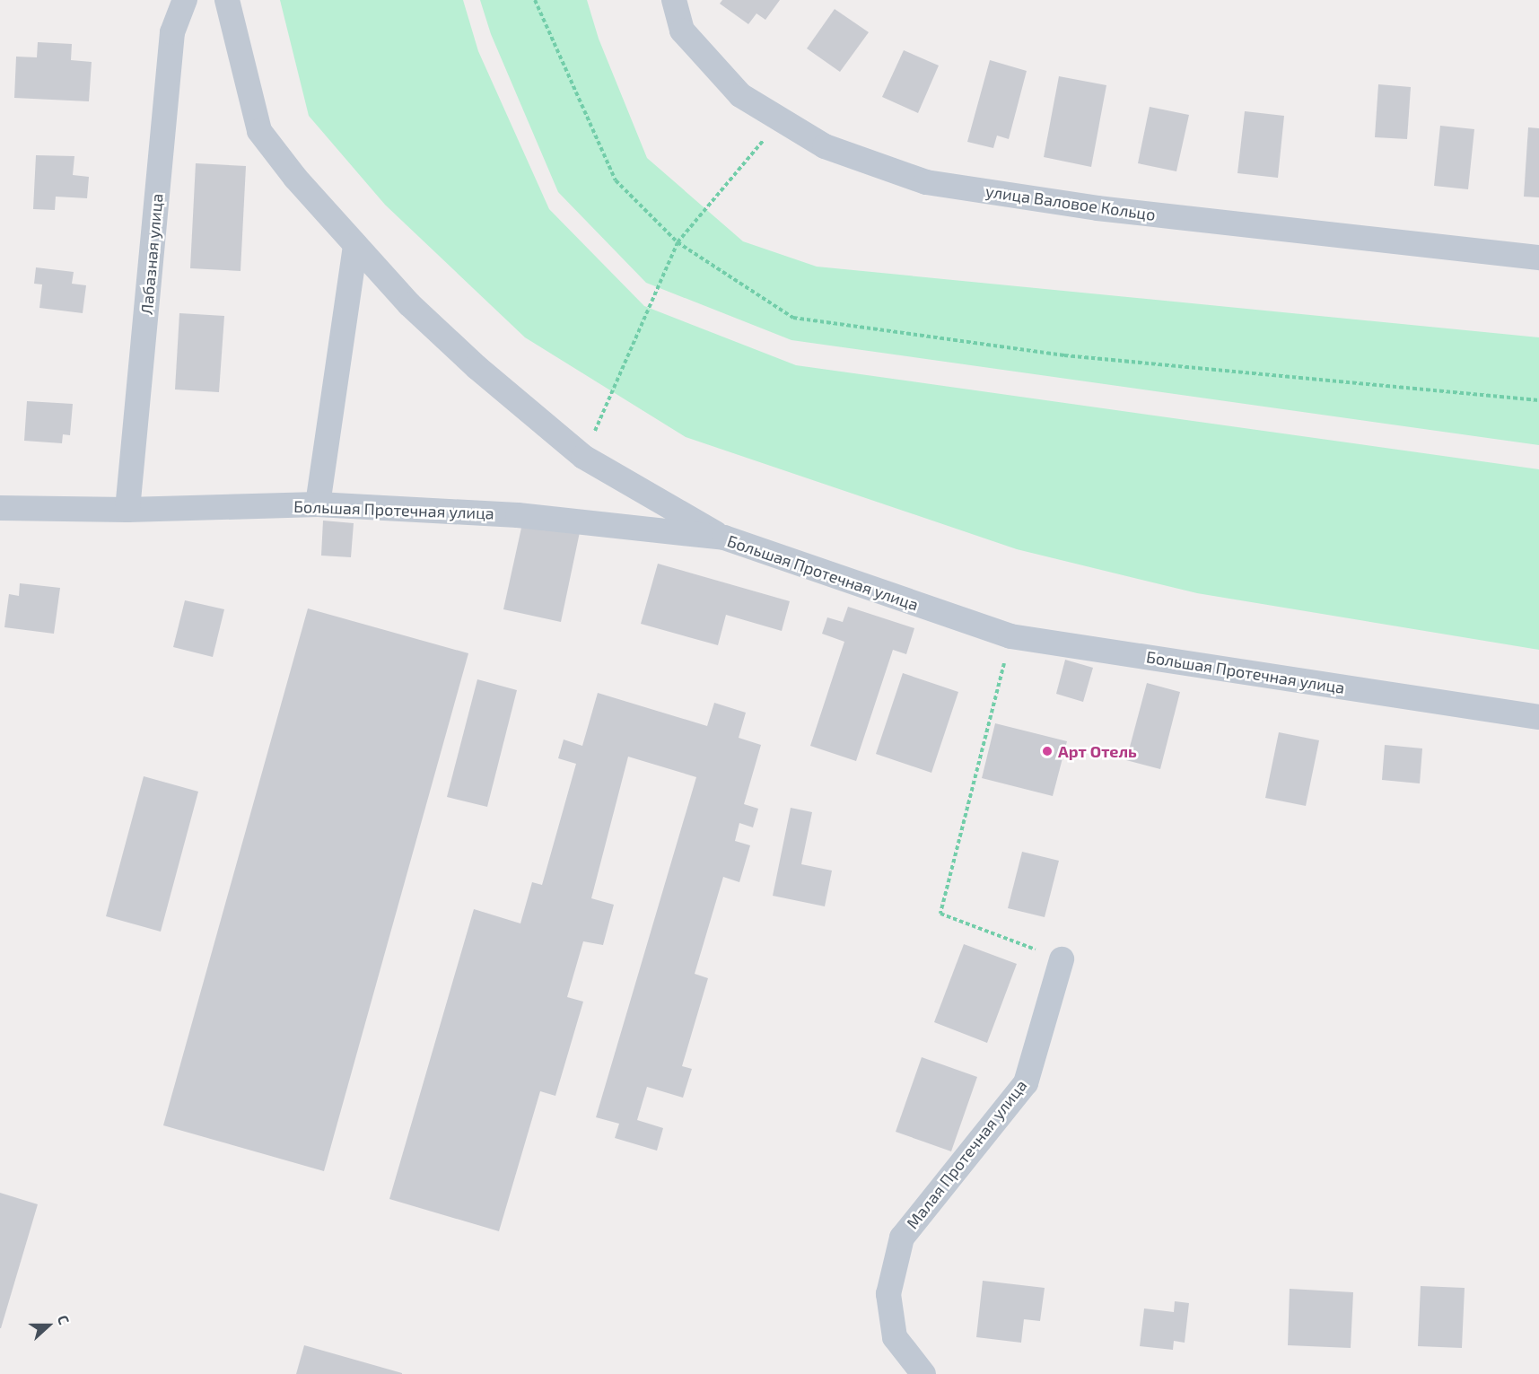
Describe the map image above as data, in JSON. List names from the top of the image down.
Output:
{
  "streets": {
    "street": [
      "улица Валовое Кольцо",
      "Лабазная улица",
      "Большая Протечная улица",
      "Малая Протечная улица"
    ]
  },
  "crossings": [
    ["Лабазная улица", "Большая Протечная улица"]
  ],
  "places": ["Арт Отель"],
  "north": "right"
}
